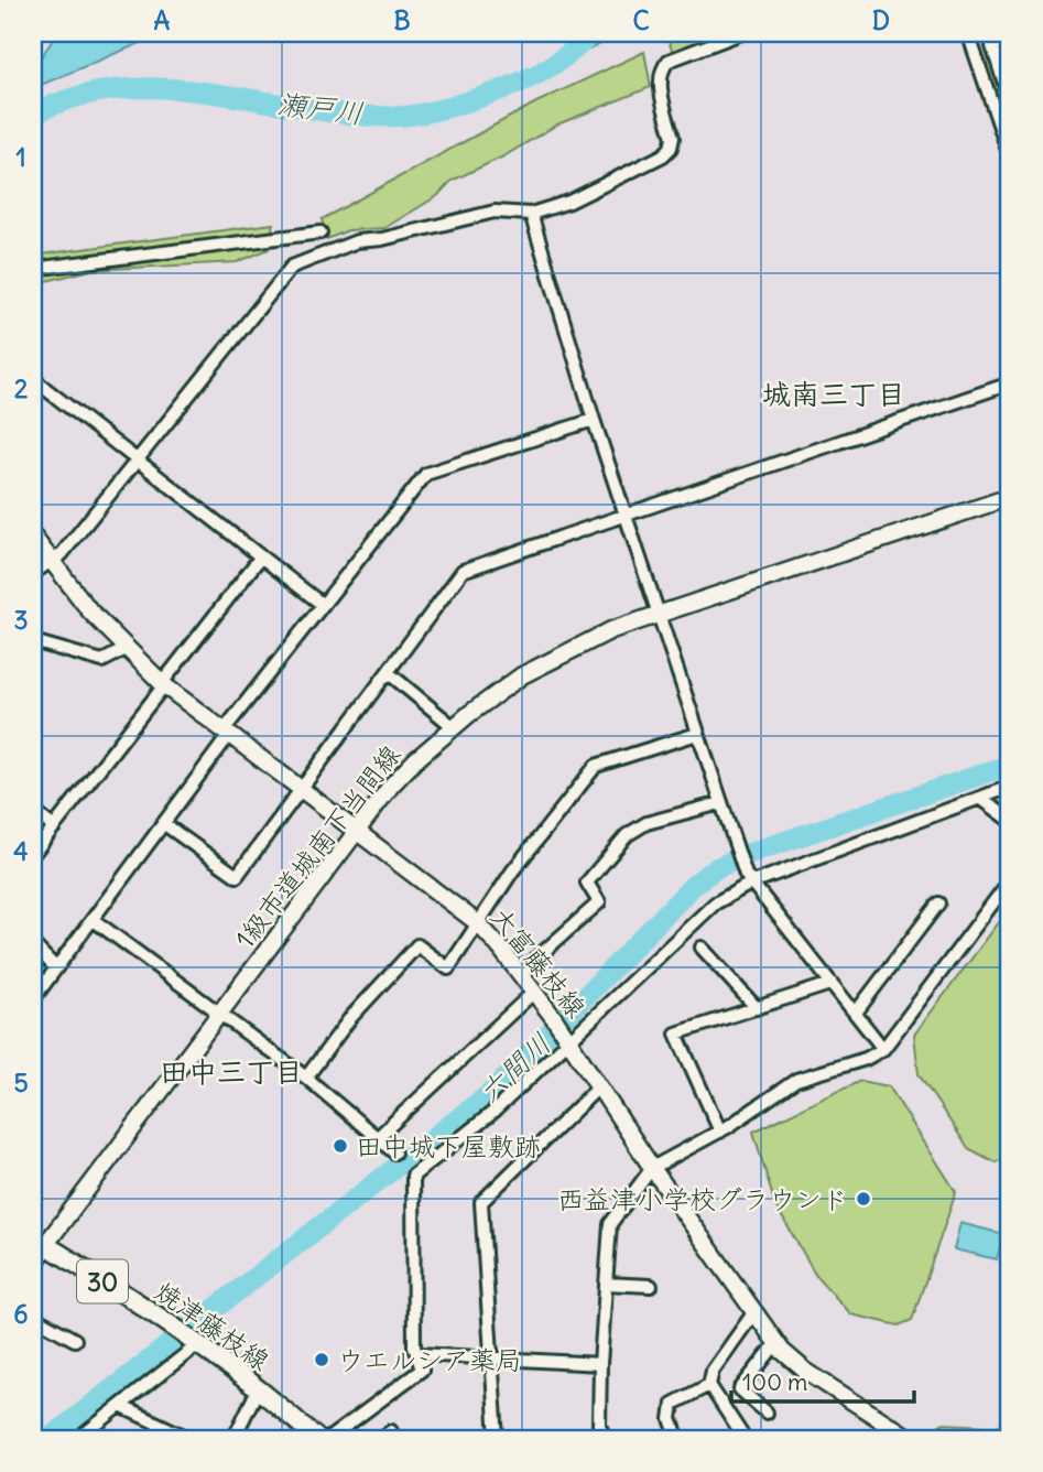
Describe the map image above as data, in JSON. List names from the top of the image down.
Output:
{
  "streets": {
    "main road": ["30", "焼津藤枝線"],
    "street": ["1級市道城南下当間線", "大富藤枝線"]
  },
  "crossings": [
    ["1級市道城南下当間線", "大富藤枝線"],
    ["1級市道城南下当間線", "焼津藤枝線"]
  ],
  "districts": ["城南三丁目", "田中三丁目"],
  "water": ["瀬戸川", "六間川"],
  "places": ["田中城下屋敷跡", "西益津小学校グラウンド", "ウエルシア薬局"],
  "scale_bar": "100 m",
  "grid": {
    "columns": [
      "A",
      "B",
      "C",
      "D"
    ],
    "rows": [
      "1",
      "2",
      "3",
      "4",
      "5",
      "6"
    ]
  }
}
